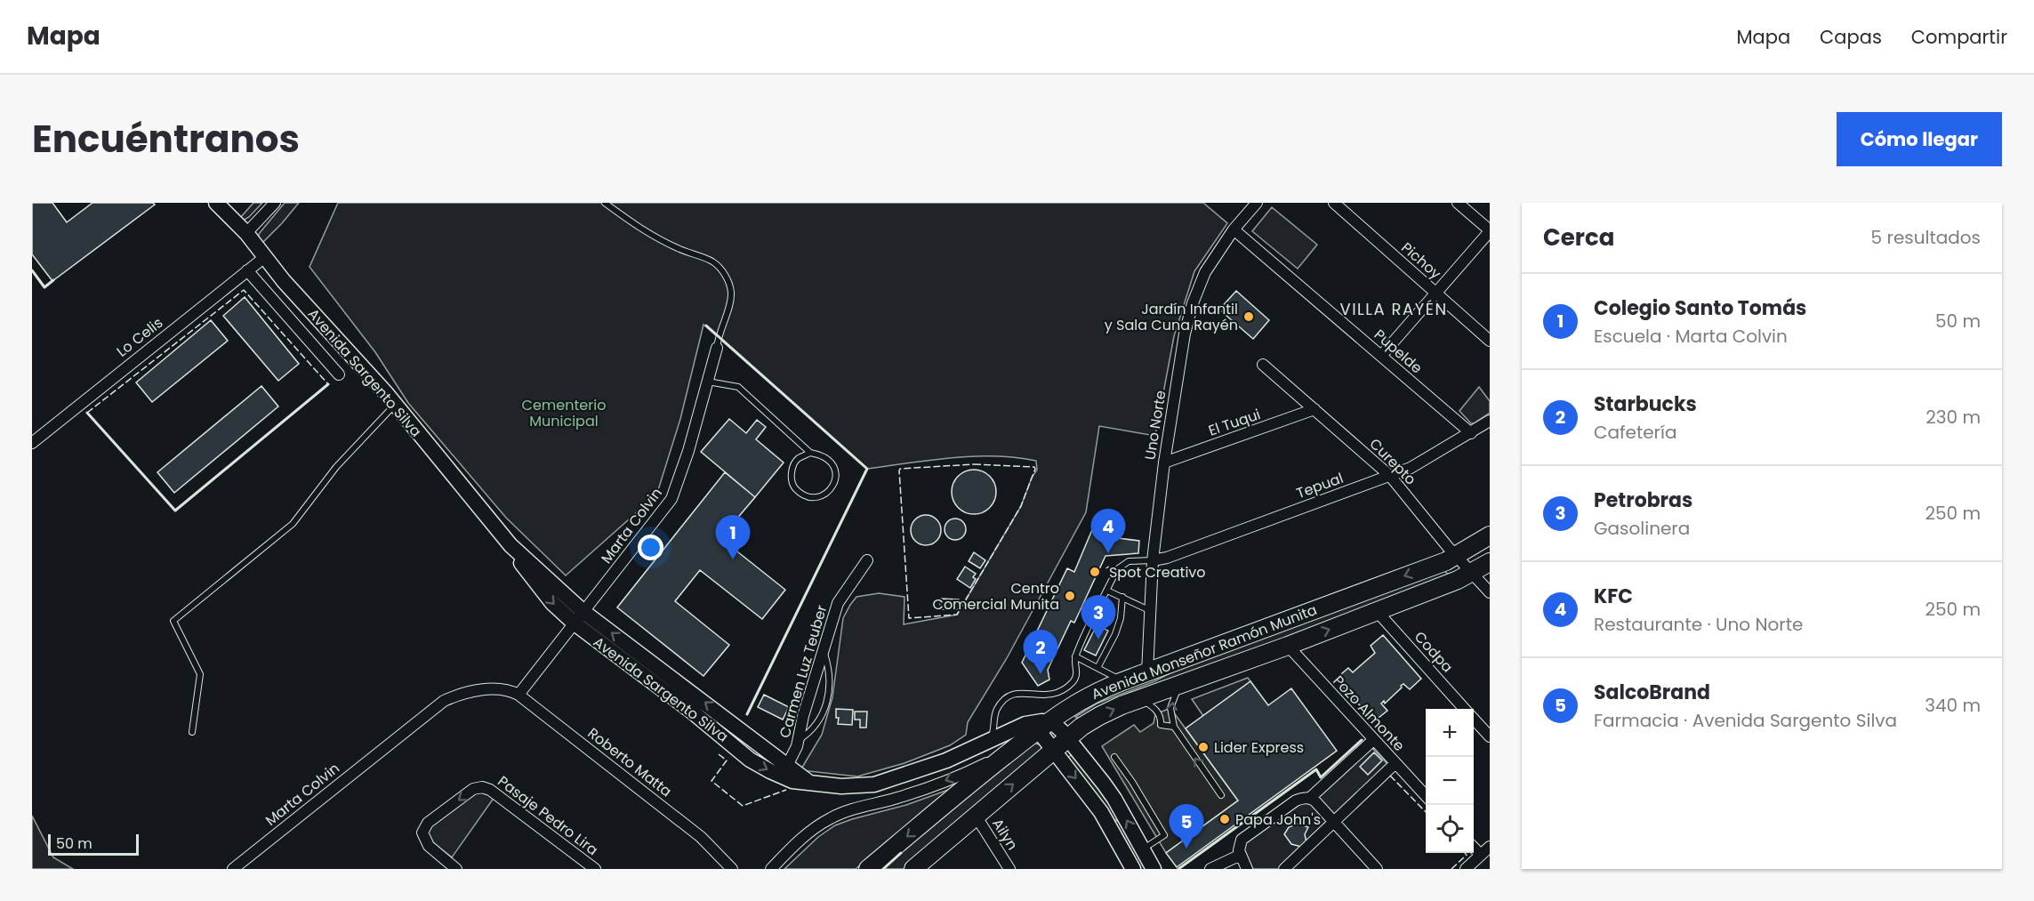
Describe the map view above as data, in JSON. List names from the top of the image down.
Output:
{
  "streets": {
    "main road": ["Avenida Sargento Silva", "Avenida Monseñor Ramón Munita"],
    "street": [
      "Pichoy",
      "Lo Celis",
      "Pupelde",
      "El Tuqui",
      "Uno Norte",
      "Curepto",
      "Tepual",
      "Marta Colvin",
      "Codpa",
      "Carmen Luz Teuber",
      "Pozo Almonte",
      "Roberto Matta",
      "Pasaje Pedro Lira",
      "Ailyn"
    ]
  },
  "crossings": [
    ["Lo Celis", "Avenida Sargento Silva"],
    ["Pupelde", "Uno Norte"],
    ["Pupelde", "Tepual"],
    ["Avenida Sargento Silva", "Marta Colvin"],
    ["Avenida Sargento Silva", "Avenida Monseñor Ramón Munita"],
    ["Avenida Sargento Silva", "Carmen Luz Teuber"],
    ["El Tuqui", "Uno Norte"],
    ["El Tuqui", "Curepto"],
    ["Uno Norte", "Tepual"],
    ["Uno Norte", "Avenida Monseñor Ramón Munita"],
    ["Curepto", "Tepual"],
    ["Curepto", "Avenida Monseñor Ramón Munita"],
    ["Marta Colvin", "Roberto Matta"],
    ["Avenida Monseñor Ramón Munita", "Codpa"],
    ["Avenida Monseñor Ramón Munita", "Pozo Almonte"],
    ["Avenida Monseñor Ramón Munita", "Ailyn"]
  ],
  "districts": ["VILLA RAYÉN"],
  "parks": ["Cementerio Municipal"],
  "places": [
    "Jardín Infantil y Sala Cuna Rayén",
    "´Spot Creativo",
    "Centro Comercial Munita",
    "Lider Express",
    "Papa John's"
  ],
  "scale_bar": "50 m",
  "page": {
    "header": "Mapa",
    "nav": ["Mapa", "Capas", "Compartir"],
    "title": "Encuéntranos",
    "buttons": "Cómo llegar",
    "heading": ["Cerca", "5 resultados"],
    "list": [
      {
        "mark": "1",
        "name": "Colegio Santo Tomás",
        "note": "Escuela · Marta Colvin",
        "value": "50 m"
      },
      {
        "mark": "2",
        "name": "Starbucks",
        "note": "Cafetería",
        "value": "230 m"
      },
      {
        "mark": "3",
        "name": "Petrobras",
        "note": "Gasolinera",
        "value": "250 m"
      },
      {
        "mark": "4",
        "name": "KFC",
        "note": "Restaurante · Uno Norte",
        "value": "250 m"
      },
      {
        "mark": "5",
        "name": "SalcoBrand",
        "note": "Farmacia · Avenida Sargento Silva",
        "value": "340 m"
      }
    ],
    "pins": [
      "4",
      "1",
      "3",
      "2",
      "5"
    ],
    "map_buttons": ["+", "−"],
    "scale": "50 m"
  }
}
